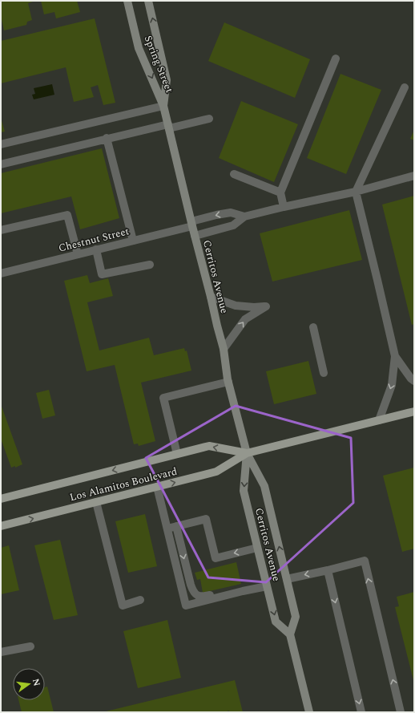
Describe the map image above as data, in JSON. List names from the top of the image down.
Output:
{
  "streets": {
    "main road": ["Spring Street", "Cerritos Avenue", "Los Alamitos Boulevard"],
    "street": ["Chestnut Street"]
  },
  "crossings": [
    ["Spring Street", "Cerritos Avenue"],
    ["Chestnut Street", "Cerritos Avenue"],
    ["Cerritos Avenue", "Los Alamitos Boulevard"]
  ],
  "north": "right"
}
